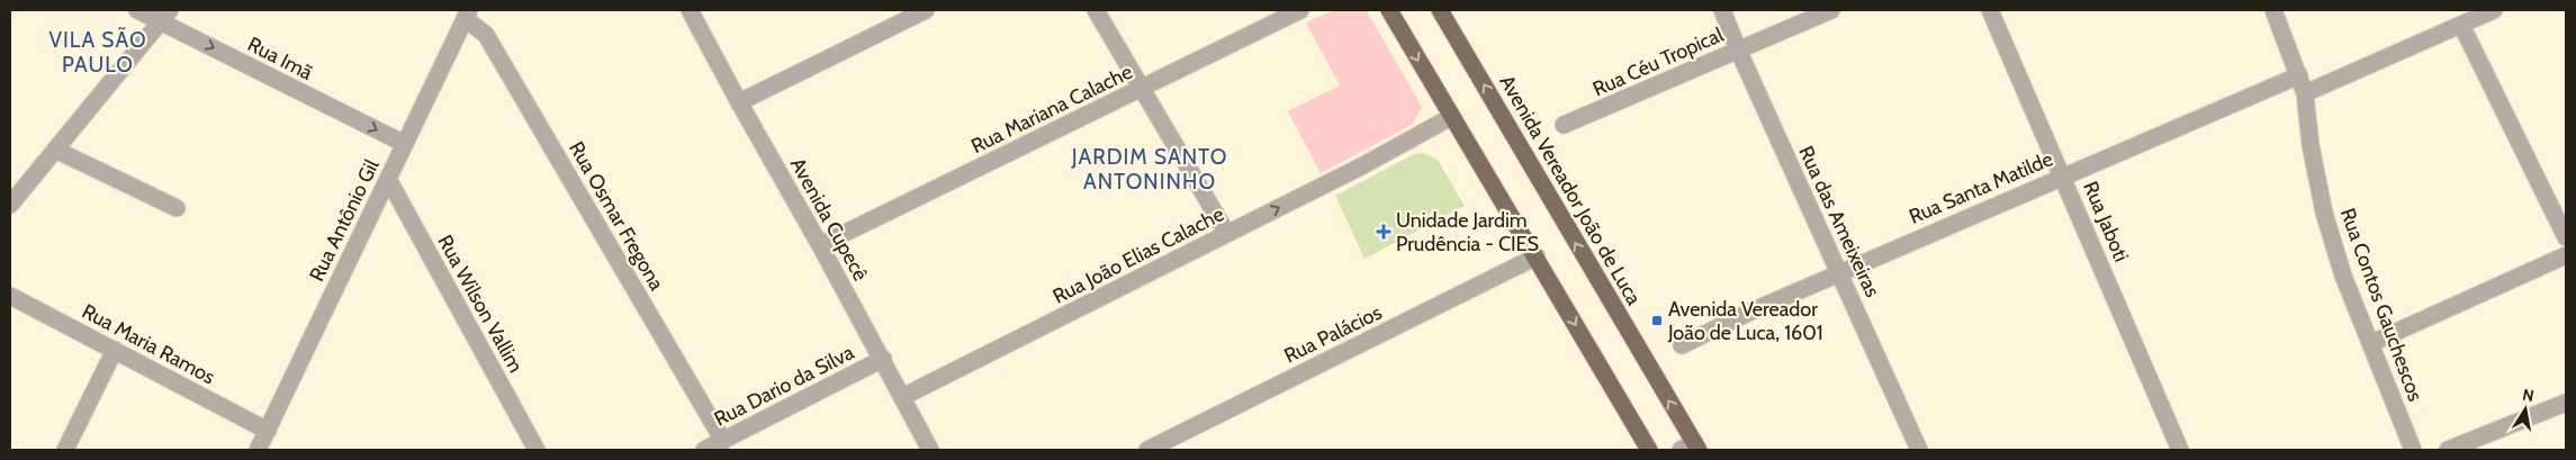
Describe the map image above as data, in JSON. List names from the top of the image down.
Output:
{
  "streets": {
    "main road": ["Avenida Vereador João de Luca"],
    "street": [
      "Rua Imã",
      "Rua Céu Tropical",
      "Rua Mariana Calache",
      "Rua Santa Matilde",
      "Rua Osmar Fregona",
      "Avenida Cupecê",
      "Rua Antônio Gil",
      "Rua das Ameixeiras",
      "Rua Jaboti",
      "Rua João Elias Calache",
      "Rua Wilson Vallim",
      "Rua Contos Gauchescos",
      "Rua Palácios",
      "Rua Maria Ramos",
      "Rua Dario da Silva"
    ]
  },
  "crossings": [
    ["Rua Imã", "Rua Antônio Gil"],
    ["Rua Céu Tropical", "Rua das Ameixeiras"],
    ["Rua Mariana Calache", "Avenida Cupecê"],
    ["Rua Santa Matilde", "Rua das Ameixeiras"],
    ["Rua Santa Matilde", "Rua Jaboti"],
    ["Rua Santa Matilde", "Rua Contos Gauchescos"],
    ["Rua Osmar Fregona", "Rua Antônio Gil"],
    ["Rua Osmar Fregona", "Rua Dario da Silva"],
    ["Avenida Cupecê", "Rua João Elias Calache"],
    ["Avenida Cupecê", "Rua Dario da Silva"],
    ["Rua Antônio Gil", "Rua Wilson Vallim"],
    ["Rua Antônio Gil", "Rua Maria Ramos"]
  ],
  "one_way": ["Rua Imã", "Rua João Elias Calache"],
  "districts": ["VILA SÃO PAULO", "JARDIM SANTO ANTONINHO"],
  "places": {
    "health": ["Unidade Jardim Prudência - CIES"],
    "transit": ["Avenida Vereador João de Luca, 1601"]
  },
  "north": "top"
}
